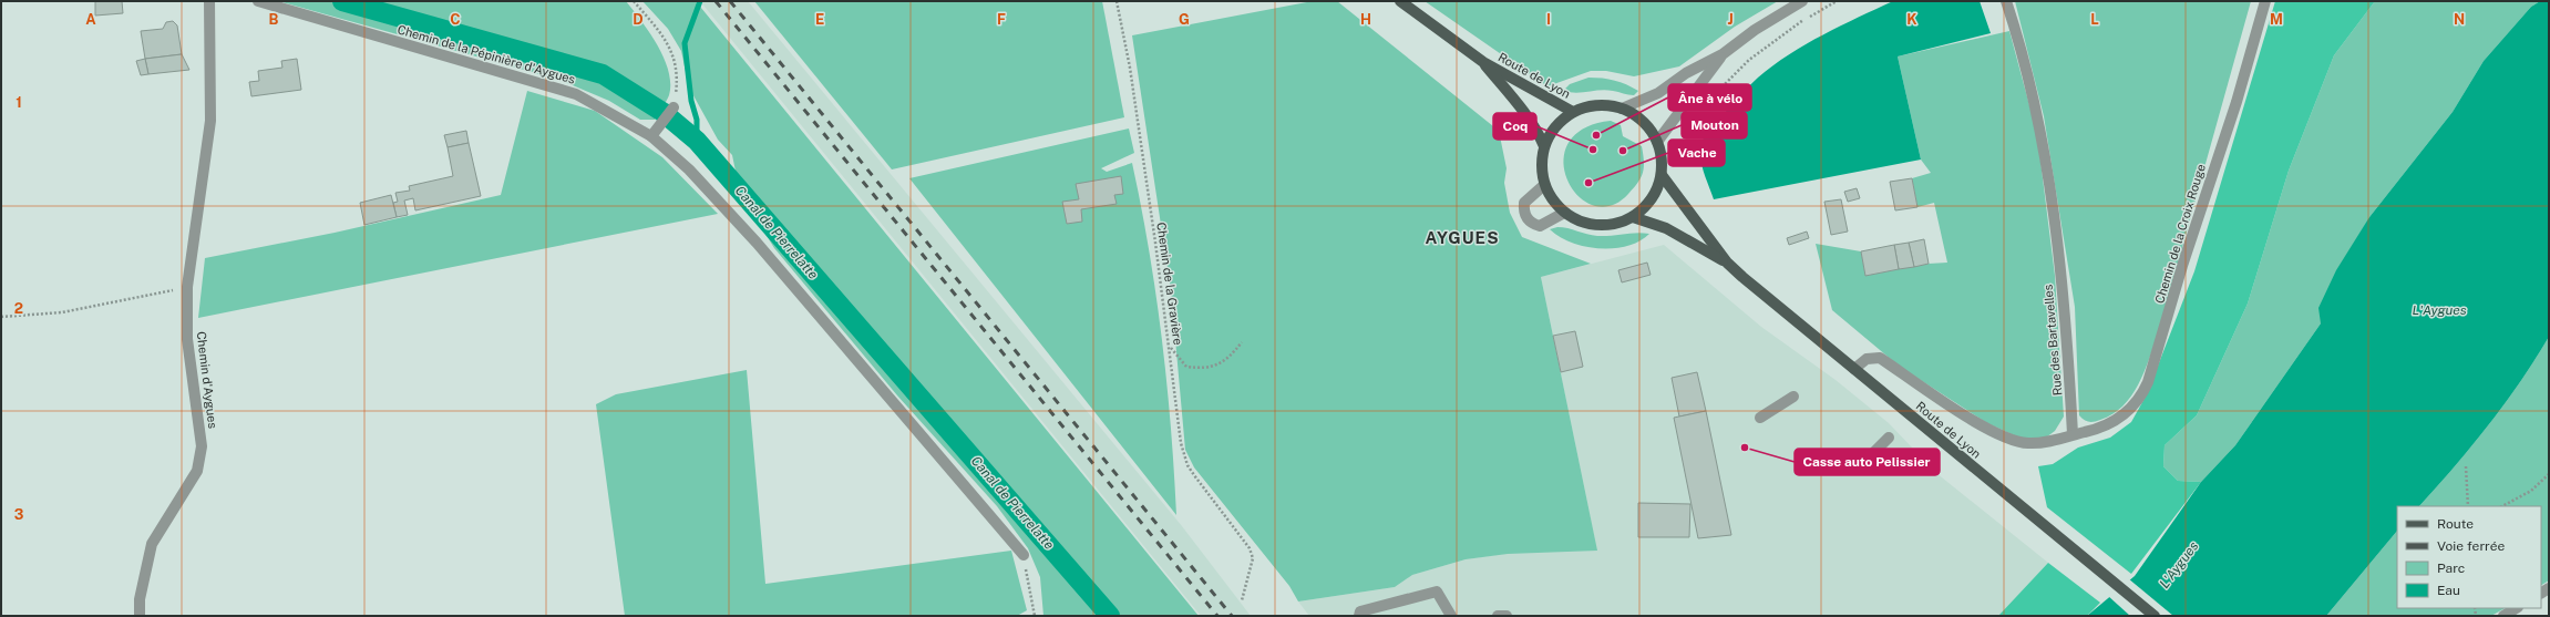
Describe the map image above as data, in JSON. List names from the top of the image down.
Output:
{
  "streets": {
    "main road": ["Route de Lyon"],
    "street": [
      "Chemin de la Pépinière d'Aygues",
      "Chemin de la Croix Rouge",
      "Rue des Bartavelles",
      "Chemin d'Aygues"
    ],
    "path": ["Chemin de la Gravière"]
  },
  "crossings": [
    ["Chemin de la Croix Rouge", "Rue des Bartavelles"]
  ],
  "districts": ["AYGUES"],
  "water": ["Canal de Pierrelatte", "L'Aygues"],
  "places": [
    "Âne à vélo",
    "Coq",
    "Mouton",
    "Vache",
    "Casse auto Pelissier"
  ],
  "legend": [
    "Route",
    "Voie ferrée",
    "Parc",
    "Eau"
  ],
  "grid": {
    "columns": [
      "A",
      "B",
      "C",
      "D",
      "E",
      "F",
      "G",
      "H",
      "I",
      "J",
      "K",
      "L",
      "M",
      "N"
    ],
    "rows": ["1", "2", "3"]
  }
}
